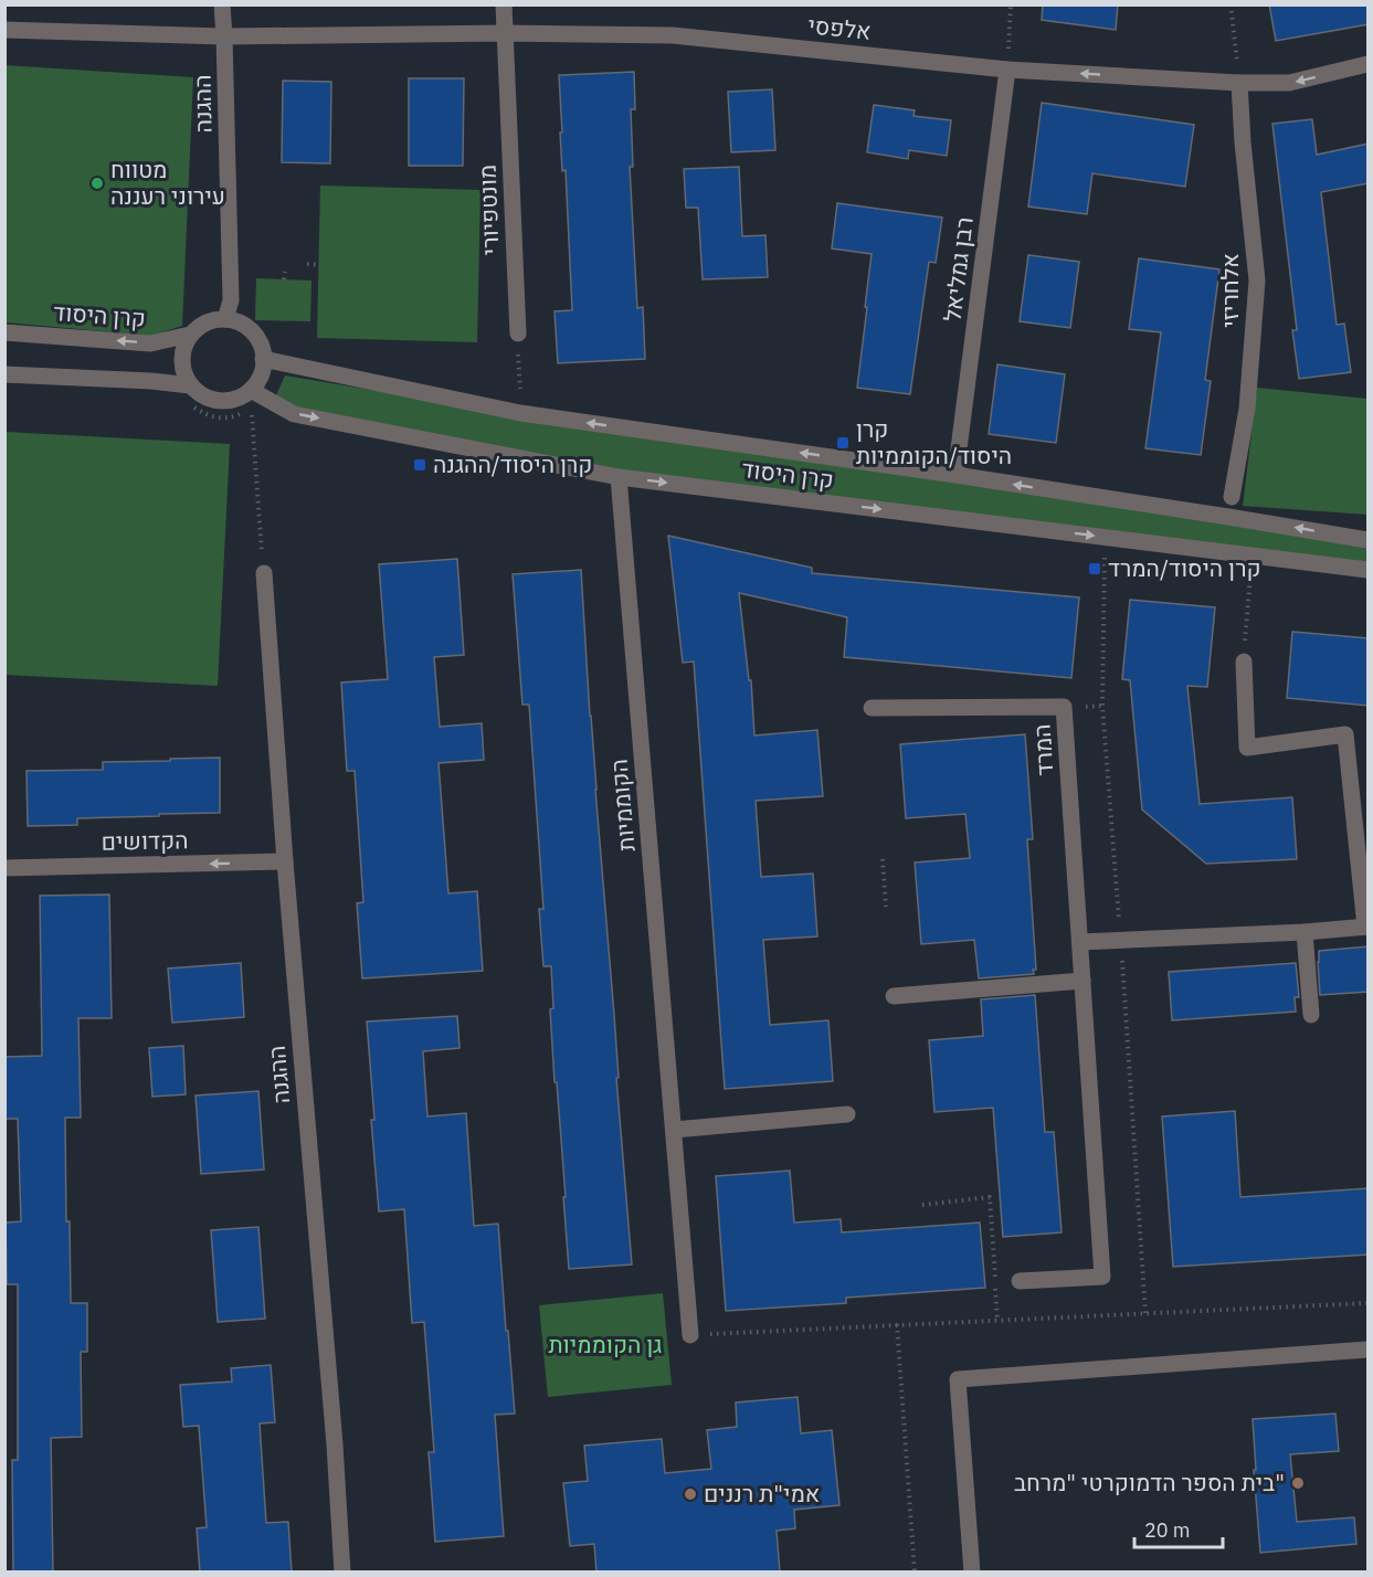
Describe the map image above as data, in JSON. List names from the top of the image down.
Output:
{
  "streets": {
    "street": [
      "אלפסי",
      "ההגנה",
      "מונטפיורי",
      "רבן גמליאל",
      "אלחריזי",
      "קרן היסוד",
      "המרד",
      "הקוממיות",
      "הקדושים"
    ]
  },
  "crossings": [
    ["אלפסי", "ההגנה"],
    ["אלפסי", "מונטפיורי"],
    ["אלפסי", "רבן גמליאל"],
    ["אלפסי", "אלחריזי"],
    ["ההגנה", "קרן היסוד"],
    ["ההגנה", "הקדושים"],
    ["רבן גמליאל", "קרן היסוד"],
    ["קרן היסוד", "הקוממיות"]
  ],
  "one_way": ["הקדושים"],
  "parks": ["גן הקוממיות"],
  "places": {
    "other": ["מטווח עירוני רעננה", "בית הספר הדמוקרטי \"מרחב\"", "אמי\"ת רננים"],
    "transit": ["קרן היסוד/הקוממיות", "קרן היסוד/ההגנה", "קרן היסוד/המרד"]
  },
  "scale_bar": "20 m"
}
